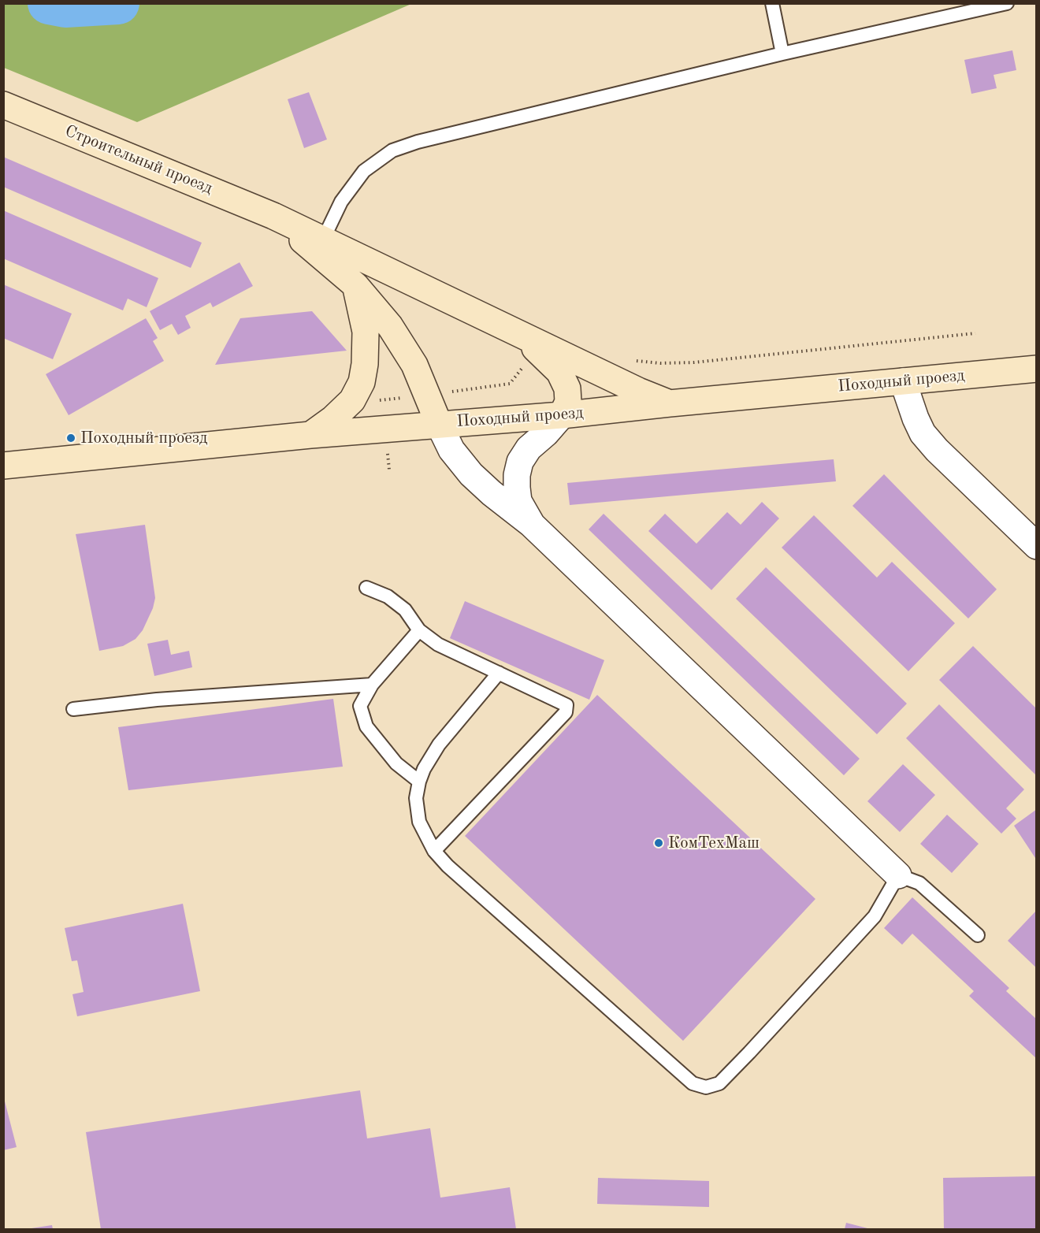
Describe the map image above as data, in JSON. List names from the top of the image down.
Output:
{
  "streets": {
    "street": ["Строительный проезд", "Походный проезд"]
  },
  "places": ["Походный проезд", "КомТехМаш"]
}
